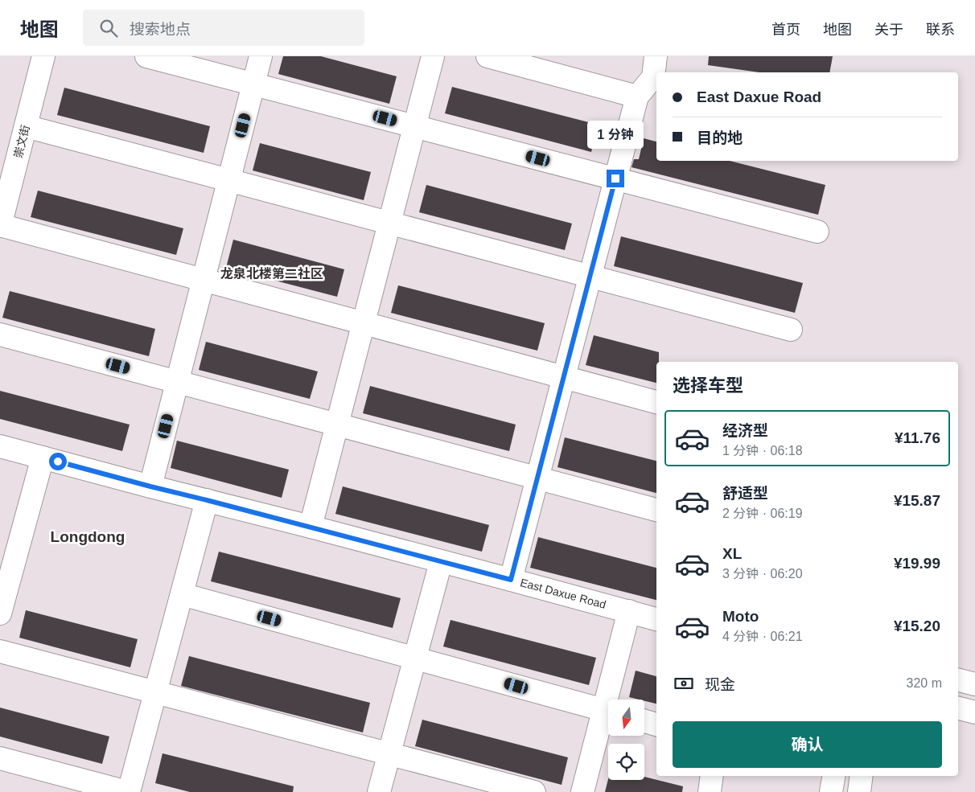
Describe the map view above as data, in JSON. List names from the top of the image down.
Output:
{
  "streets": {
    "street": ["崇文街", "East Daxue Road"]
  },
  "districts": ["龙泉北楼第二社区", "Longdong"],
  "north": "bottom",
  "page": {
    "header": "地图",
    "search": "搜索地点",
    "nav": [
      "首页",
      "地图",
      "关于",
      "联系"
    ],
    "banner": ["East Daxue Road", "目的地"],
    "bubble": "1 分钟",
    "heading": "选择车型",
    "list": [
      {
        "name": "经济型",
        "note": "1 分钟 · 06:18",
        "value": "¥11.76"
      },
      {
        "name": "舒适型",
        "note": "2 分钟 · 06:19",
        "value": "¥15.87"
      },
      {
        "name": "XL",
        "note": "3 分钟 · 06:20",
        "value": "¥19.99"
      },
      {
        "name": "Moto",
        "note": "4 分钟 · 06:21",
        "value": "¥15.20"
      }
    ],
    "pay": ["现金", "320 m"],
    "buttons": "确认"
  }
}
